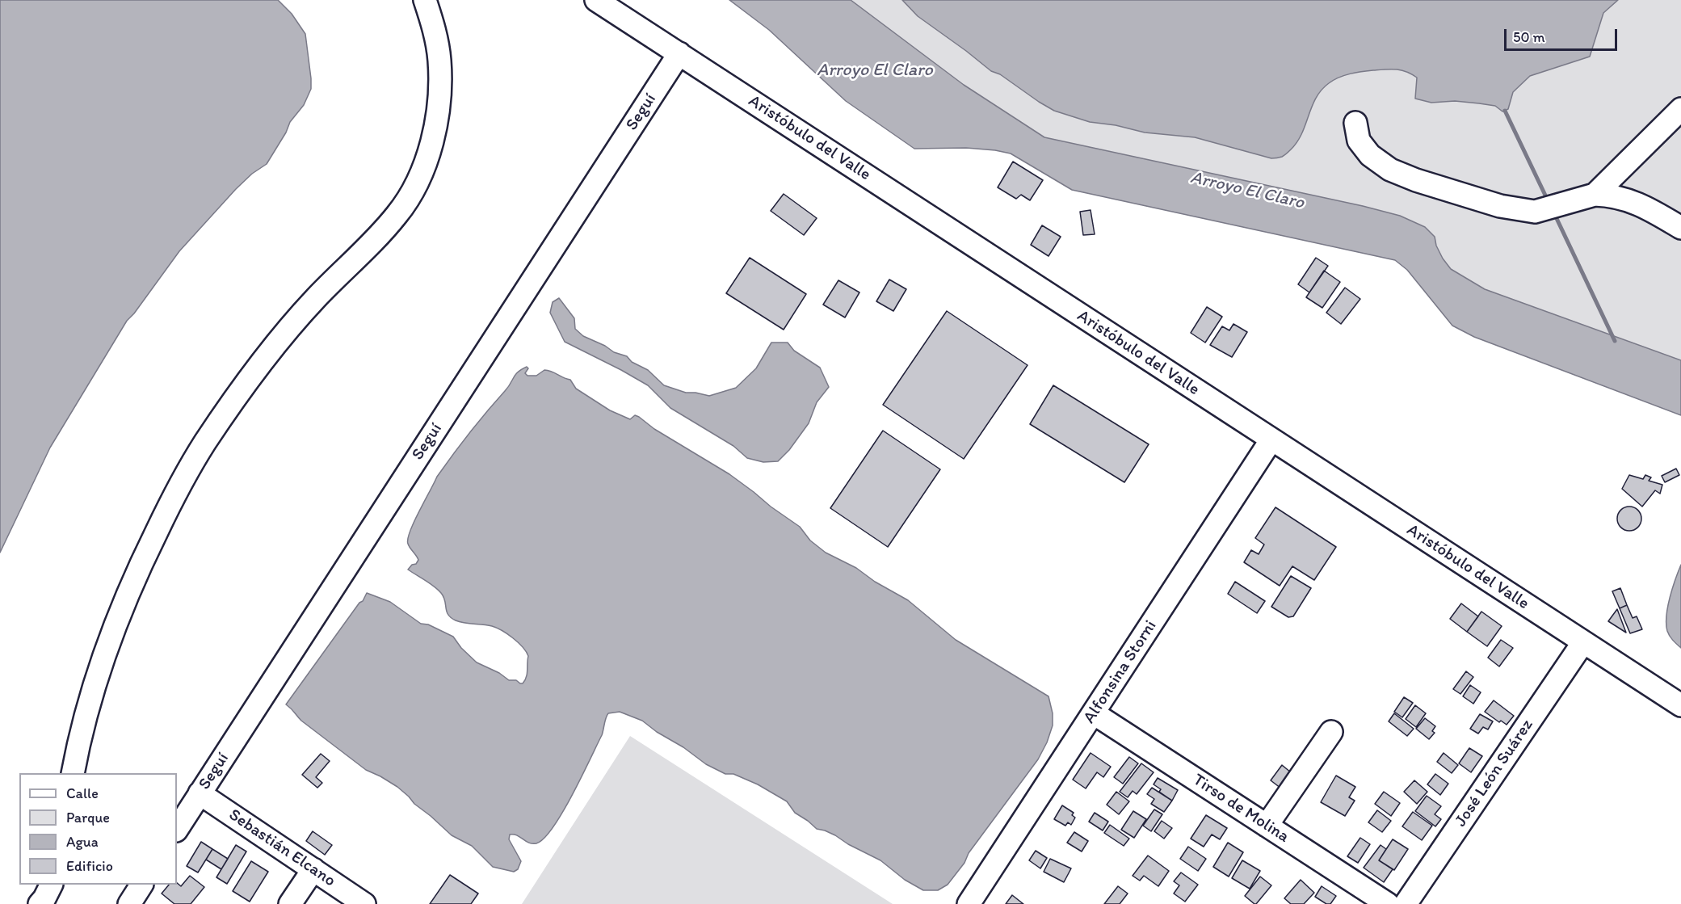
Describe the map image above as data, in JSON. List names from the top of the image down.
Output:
{
  "streets": {
    "street": [
      "Seguí",
      "Aristóbulo del Valle",
      "Alfonsina Storni",
      "José León Suárez",
      "Tirso de Molina",
      "Sebastián Elcano"
    ]
  },
  "crossings": [
    ["Seguí", "Aristóbulo del Valle"],
    ["Seguí", "Sebastián Elcano"],
    ["Aristóbulo del Valle", "Alfonsina Storni"],
    ["Aristóbulo del Valle", "José León Suárez"],
    ["Alfonsina Storni", "Tirso de Molina"]
  ],
  "water": ["Arroyo El Claro"],
  "legend": [
    "Calle",
    "Parque",
    "Agua",
    "Edificio"
  ],
  "scale_bar": "50 m"
}
